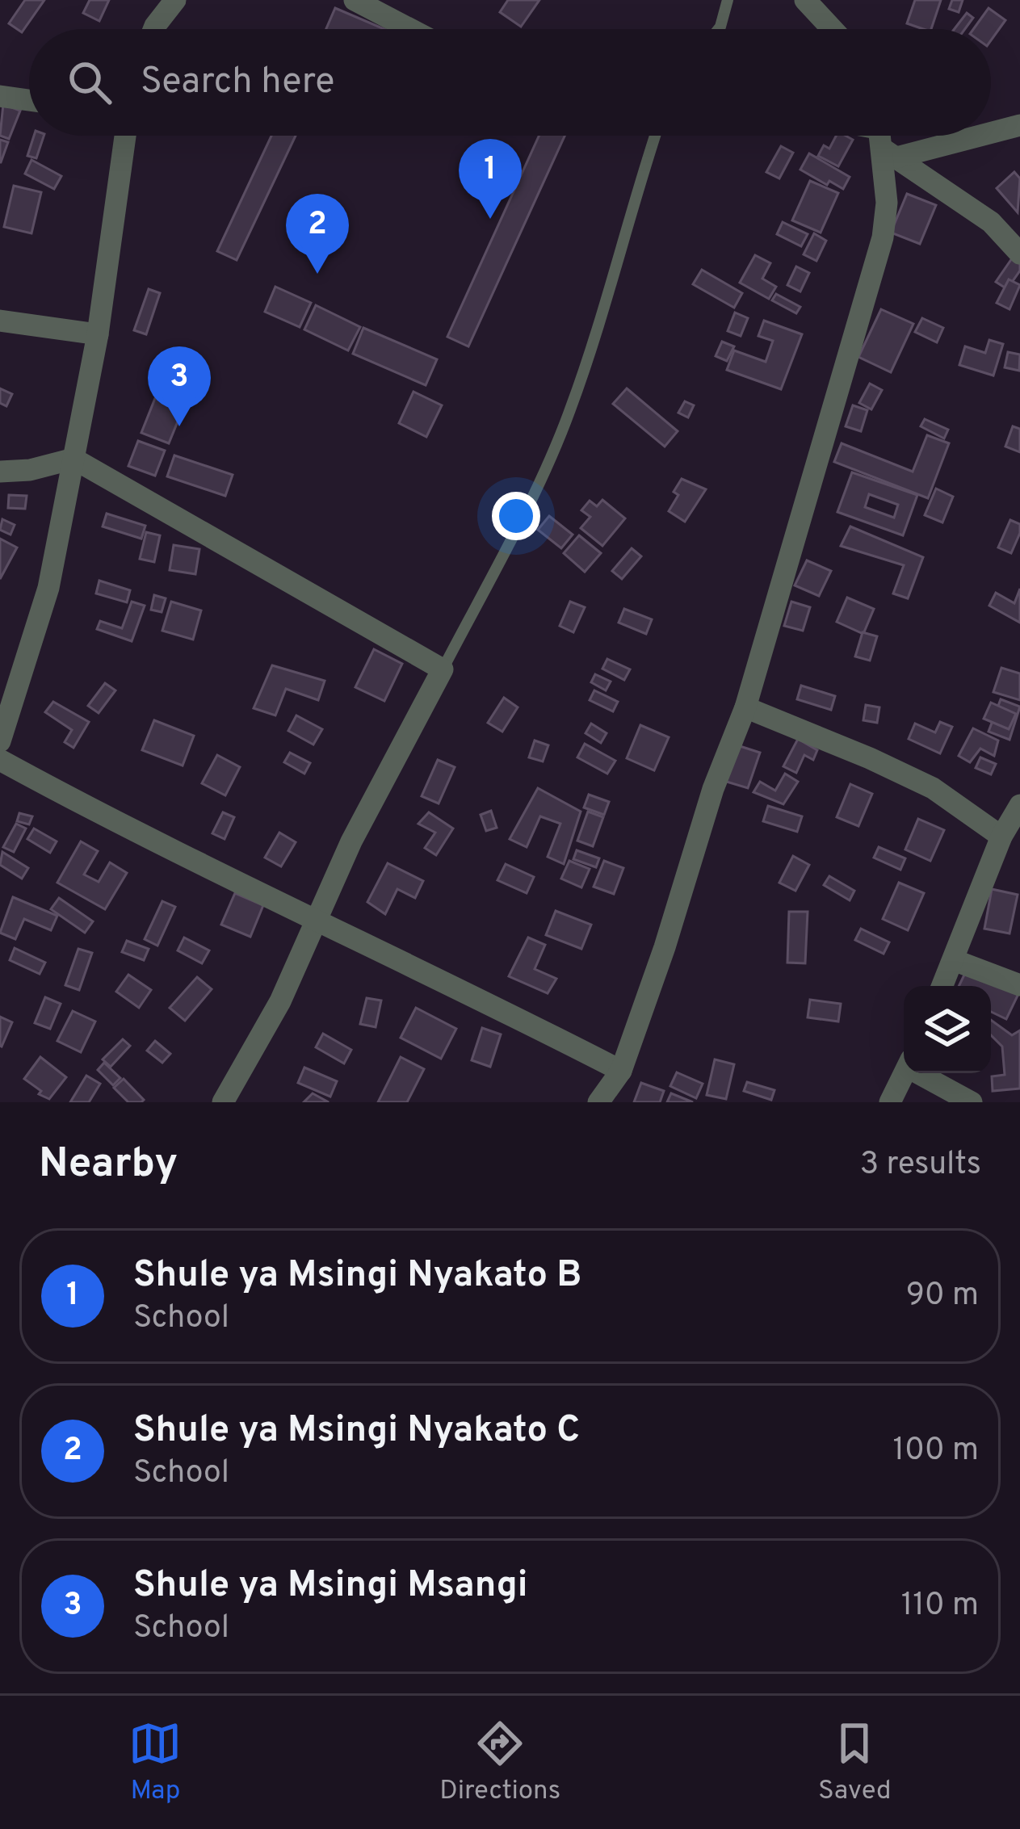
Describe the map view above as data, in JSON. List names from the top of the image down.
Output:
{
  "page": {
    "search": "Search here",
    "pins": ["1", "2", "3"],
    "heading": ["Nearby", "3 results"],
    "list": [
      {
        "mark": "1",
        "name": "Shule ya Msingi Nyakato B",
        "note": "School",
        "value": "90 m"
      },
      {
        "mark": "2",
        "name": "Shule ya Msingi Nyakato C",
        "note": "School",
        "value": "100 m"
      },
      {
        "mark": "3",
        "name": "Shule ya Msingi Msangi",
        "note": "School",
        "value": "110 m"
      }
    ],
    "nav": ["Map", "Directions", "Saved"]
  }
}
